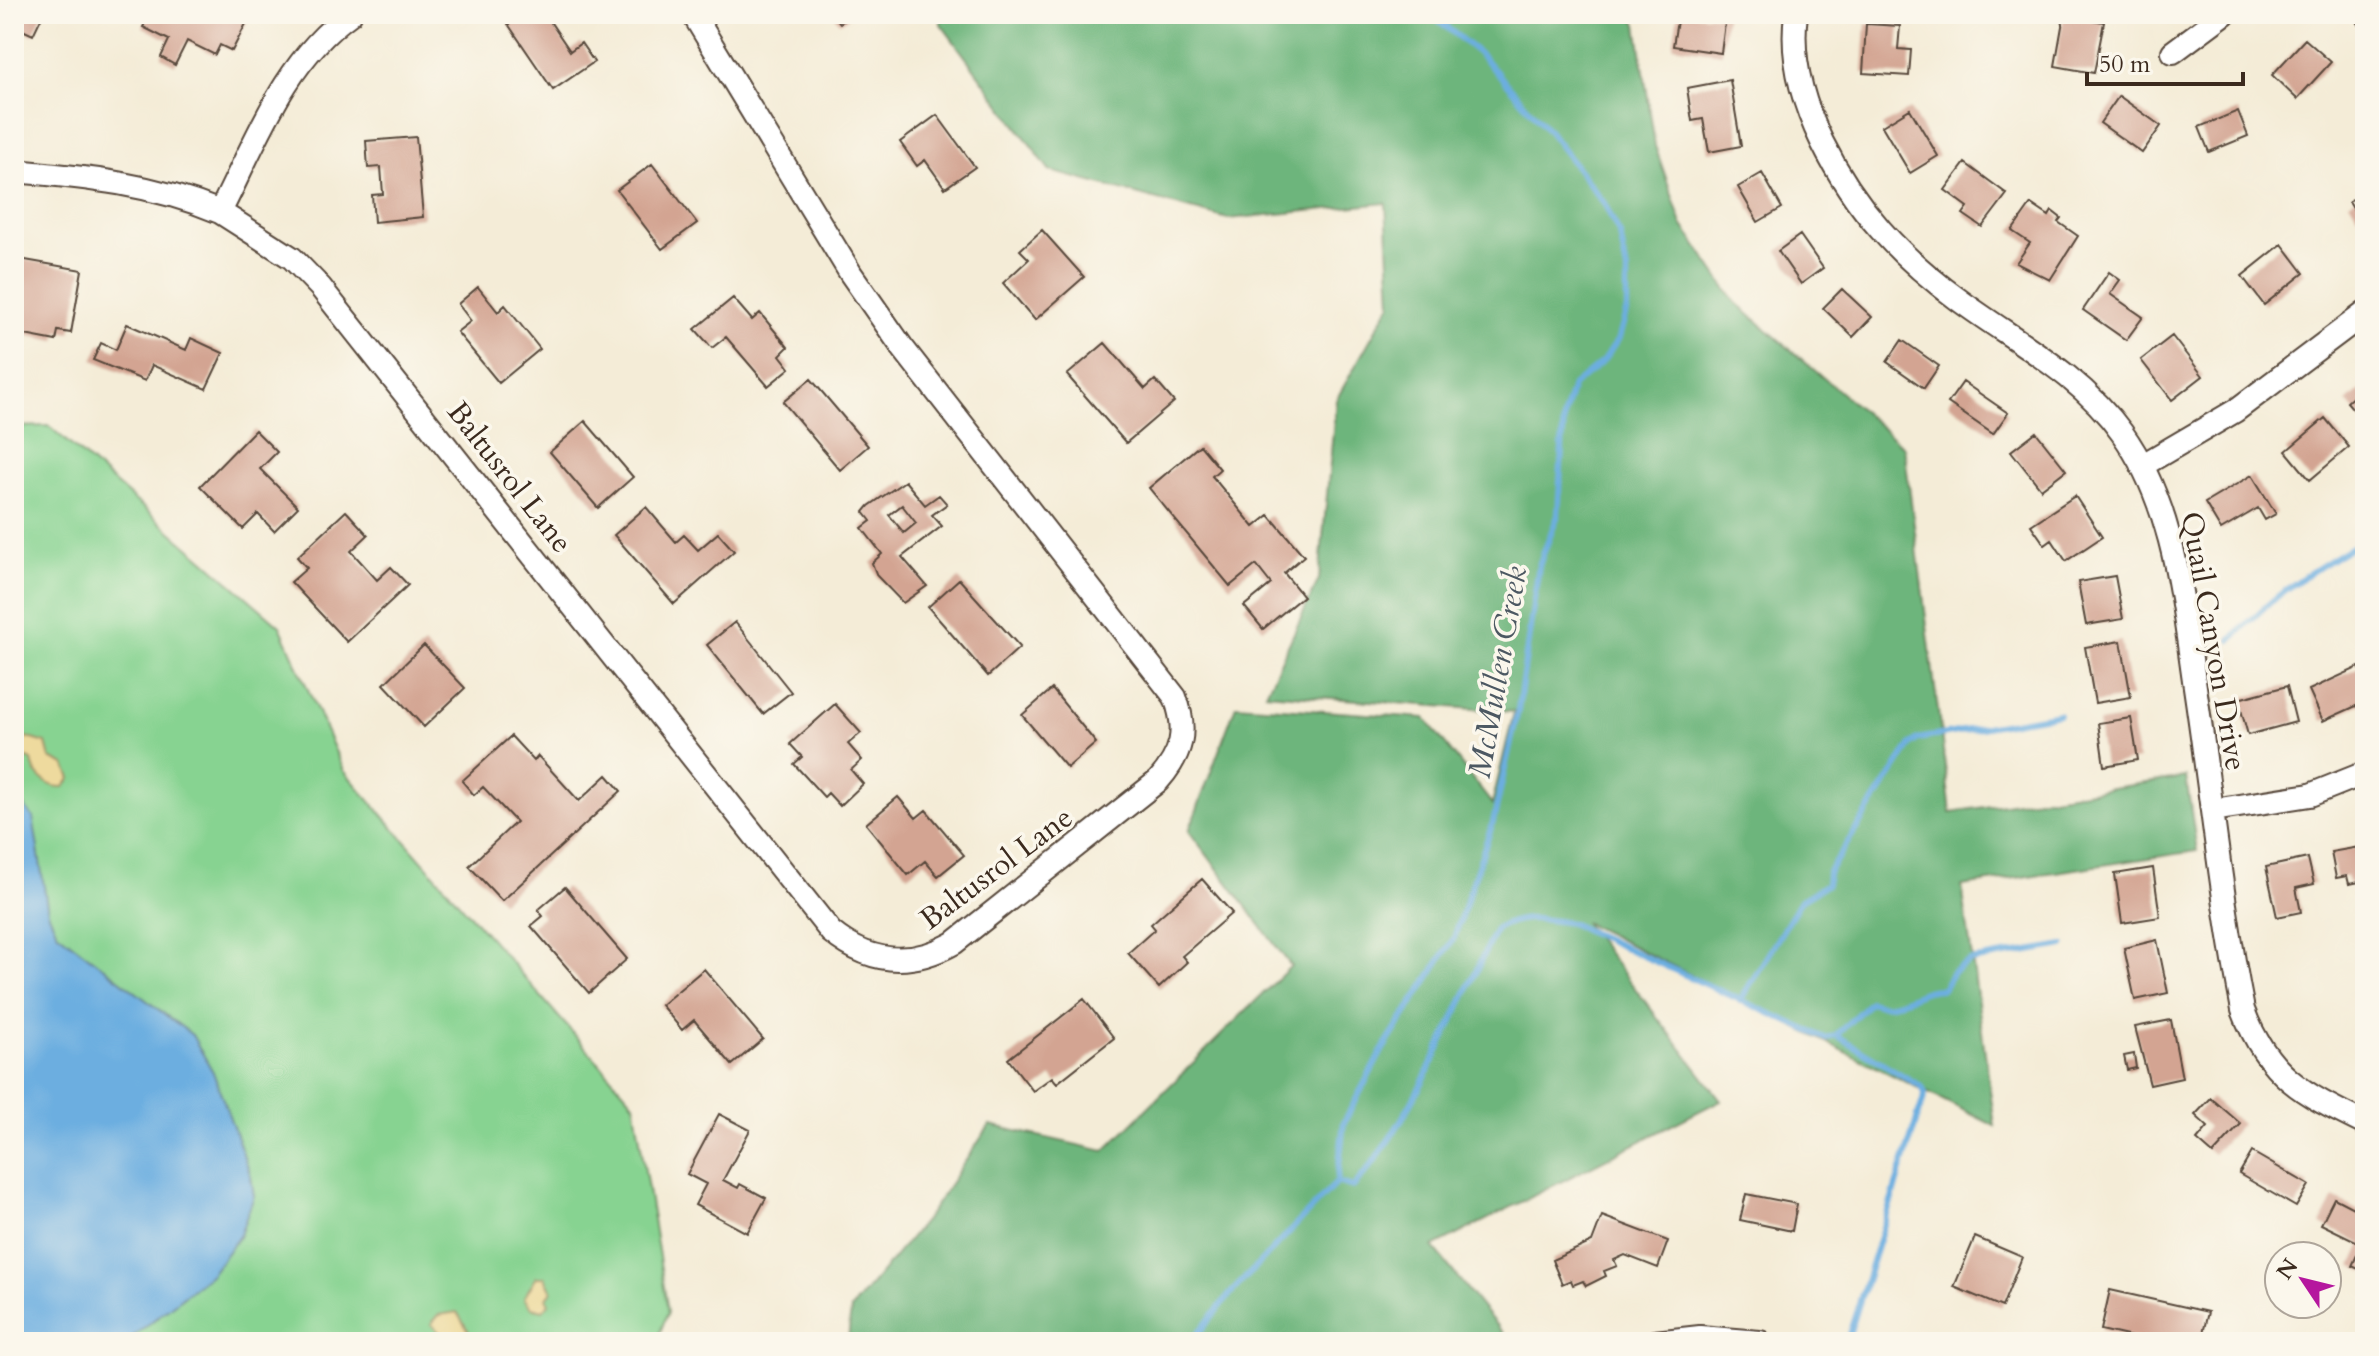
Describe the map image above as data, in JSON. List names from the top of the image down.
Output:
{
  "streets": {
    "street": ["Baltusrol Lane", "Quail Canyon Drive"]
  },
  "water": ["McMullen Creek"],
  "scale_bar": "50 m",
  "north": "top left"
}
